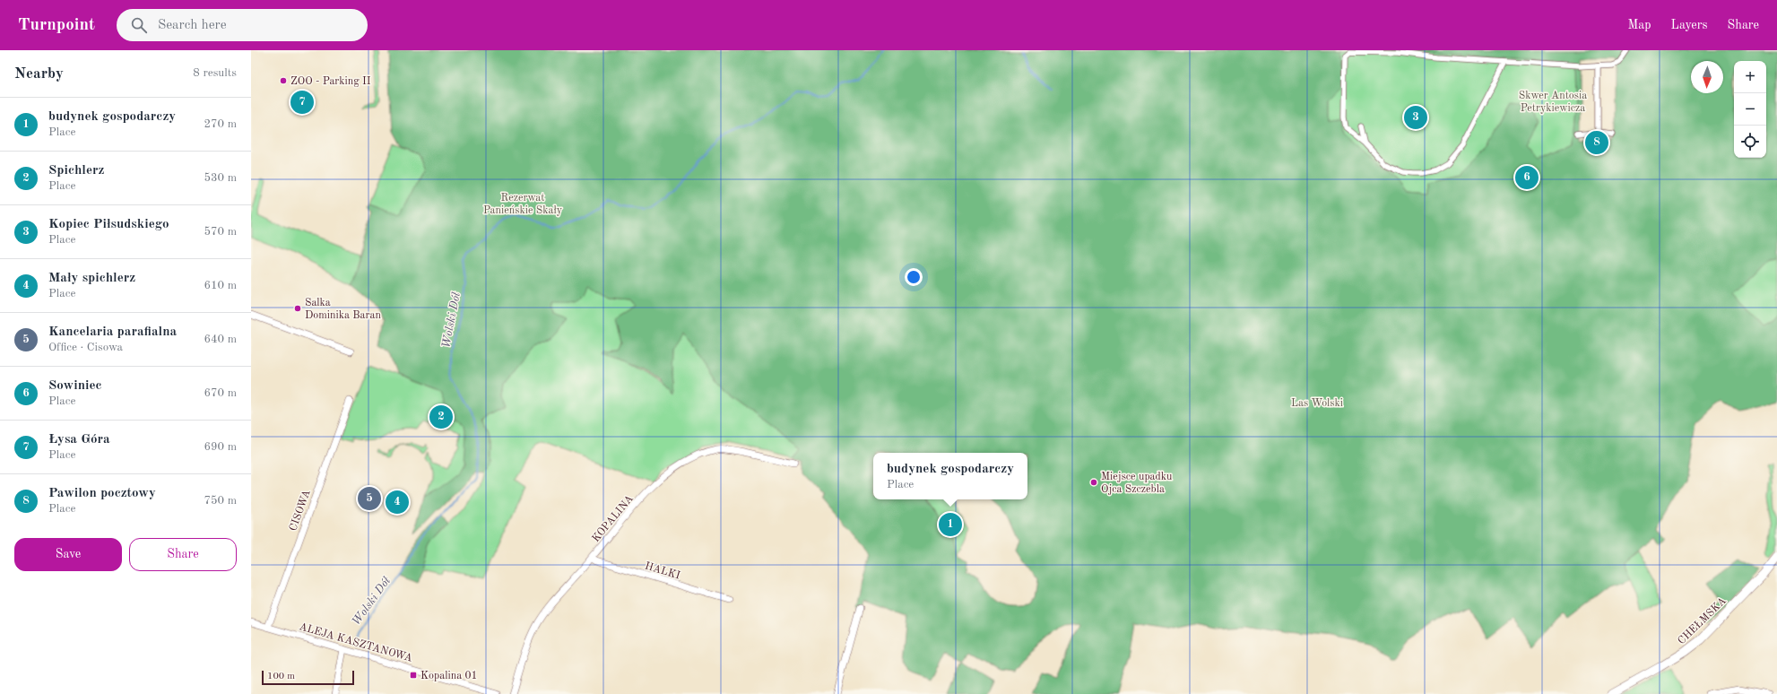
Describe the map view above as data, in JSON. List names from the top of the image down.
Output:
{
  "streets": {
    "street": [
      "CISOWA",
      "KOPALINA",
      "HALKI",
      "CHEŁMSKA",
      "ALEJA KASZTANOWA"
    ]
  },
  "crossings": [
    ["CISOWA", "ALEJA KASZTANOWA"],
    ["KOPALINA", "HALKI"]
  ],
  "water": ["Wolski Dół"],
  "parks": ["Skwer Antosia Petrykiewicza", "Rezerwat Panieńskie Skały", "Las Wolski"],
  "places": {
    "other": ["ZOO - Parking II", "Salka Dominika Baran", "Miejsce upadku Ojca Szczebla"],
    "transit": ["Kopalina 01"]
  },
  "scale_bar": "100 m",
  "north": "bottom",
  "page": {
    "header": "Turnpoint",
    "search": "Search here",
    "nav": ["Map", "Layers", "Share"],
    "heading": ["Nearby", "8 results"],
    "map_buttons": ["+", "−"],
    "pins": [
      "7",
      "3",
      "8",
      "6",
      "2",
      "5",
      "4",
      "1"
    ],
    "list": [
      {
        "mark": "1",
        "name": "budynek gospodarczy",
        "note": "Place",
        "value": "270 m"
      },
      {
        "mark": "2",
        "name": "Spichlerz",
        "note": "Place",
        "value": "530 m"
      },
      {
        "mark": "3",
        "name": "Kopiec Piłsudskiego",
        "note": "Place",
        "value": "570 m"
      },
      {
        "mark": "4",
        "name": "Mały spichlerz",
        "note": "Place",
        "value": "610 m"
      },
      {
        "mark": "5",
        "name": "Kancelaria parafialna",
        "note": "Office · Cisowa",
        "value": "640 m"
      },
      {
        "mark": "6",
        "name": "Sowiniec",
        "note": "Place",
        "value": "670 m"
      },
      {
        "mark": "7",
        "name": "Łysa Góra",
        "note": "Place",
        "value": "690 m"
      },
      {
        "mark": "8",
        "name": "Pawilon pocztowy",
        "note": "Place",
        "value": "750 m"
      }
    ],
    "popup": ["budynek gospodarczy", "Place"],
    "buttons": ["Save", "Share"],
    "scale": "100 m"
  }
}
